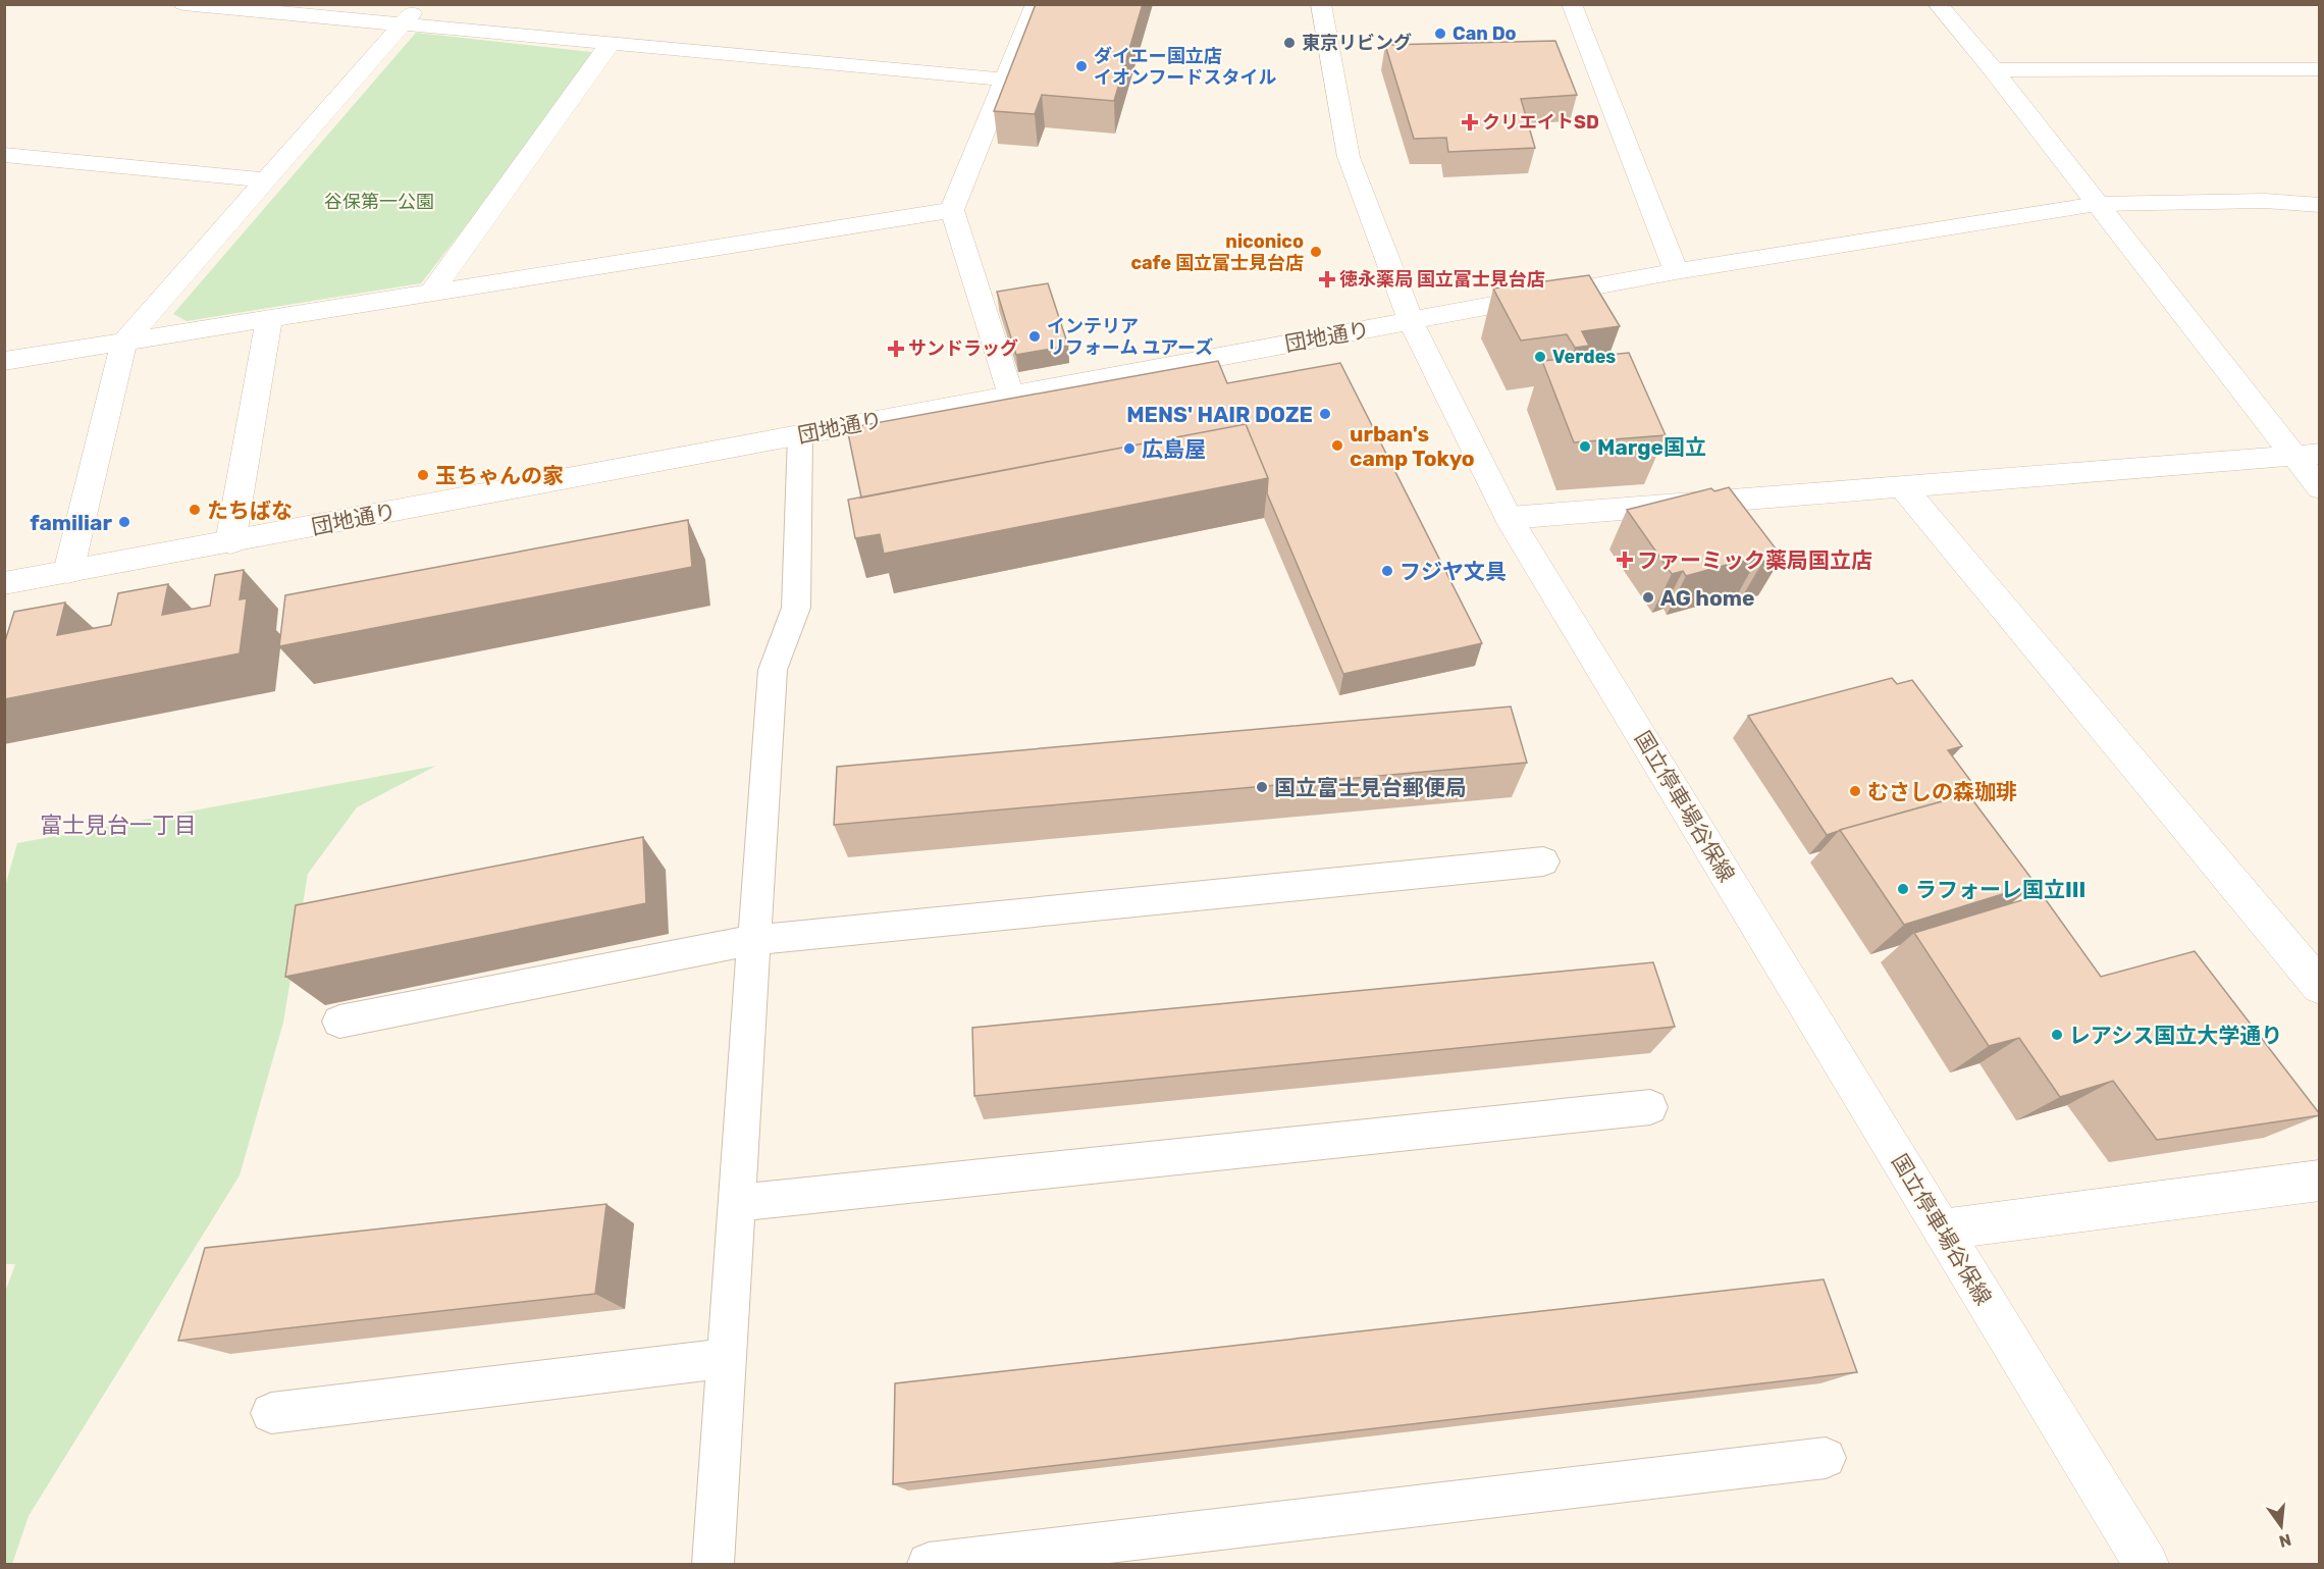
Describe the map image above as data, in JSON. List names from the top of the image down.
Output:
{
  "streets": {
    "street": ["団地通り", "国立停車場谷保線"]
  },
  "crossings": [
    ["団地通り", "国立停車場谷保線"]
  ],
  "districts": ["富士見台一丁目"],
  "parks": ["谷保第一公園"],
  "places": {
    "other": [
      "Can Do",
      "東京リビング",
      "ダイエー国立店 イオンフードスタイル",
      "niconico cafe 国立富士見台店",
      "インテリア リフォーム ユアーズ",
      "Verdes",
      "MENS' HAIR DOZE",
      "urban's camp Tokyo",
      "Marge国立",
      "広島屋",
      "玉ちゃんの家",
      "たちばな",
      "familiar",
      "フジヤ文具",
      "AG home",
      "国立富士見台郵便局",
      "むさしの森珈琲",
      "ラフォーレ国立III",
      "レアシス国立大学通り"
    ],
    "health": [
      "クリエイトSD",
      "徳永薬局 国立富士見台店",
      "サンドラッグ",
      "ファーミック薬局国立店"
    ]
  },
  "north": "bottom"
}
